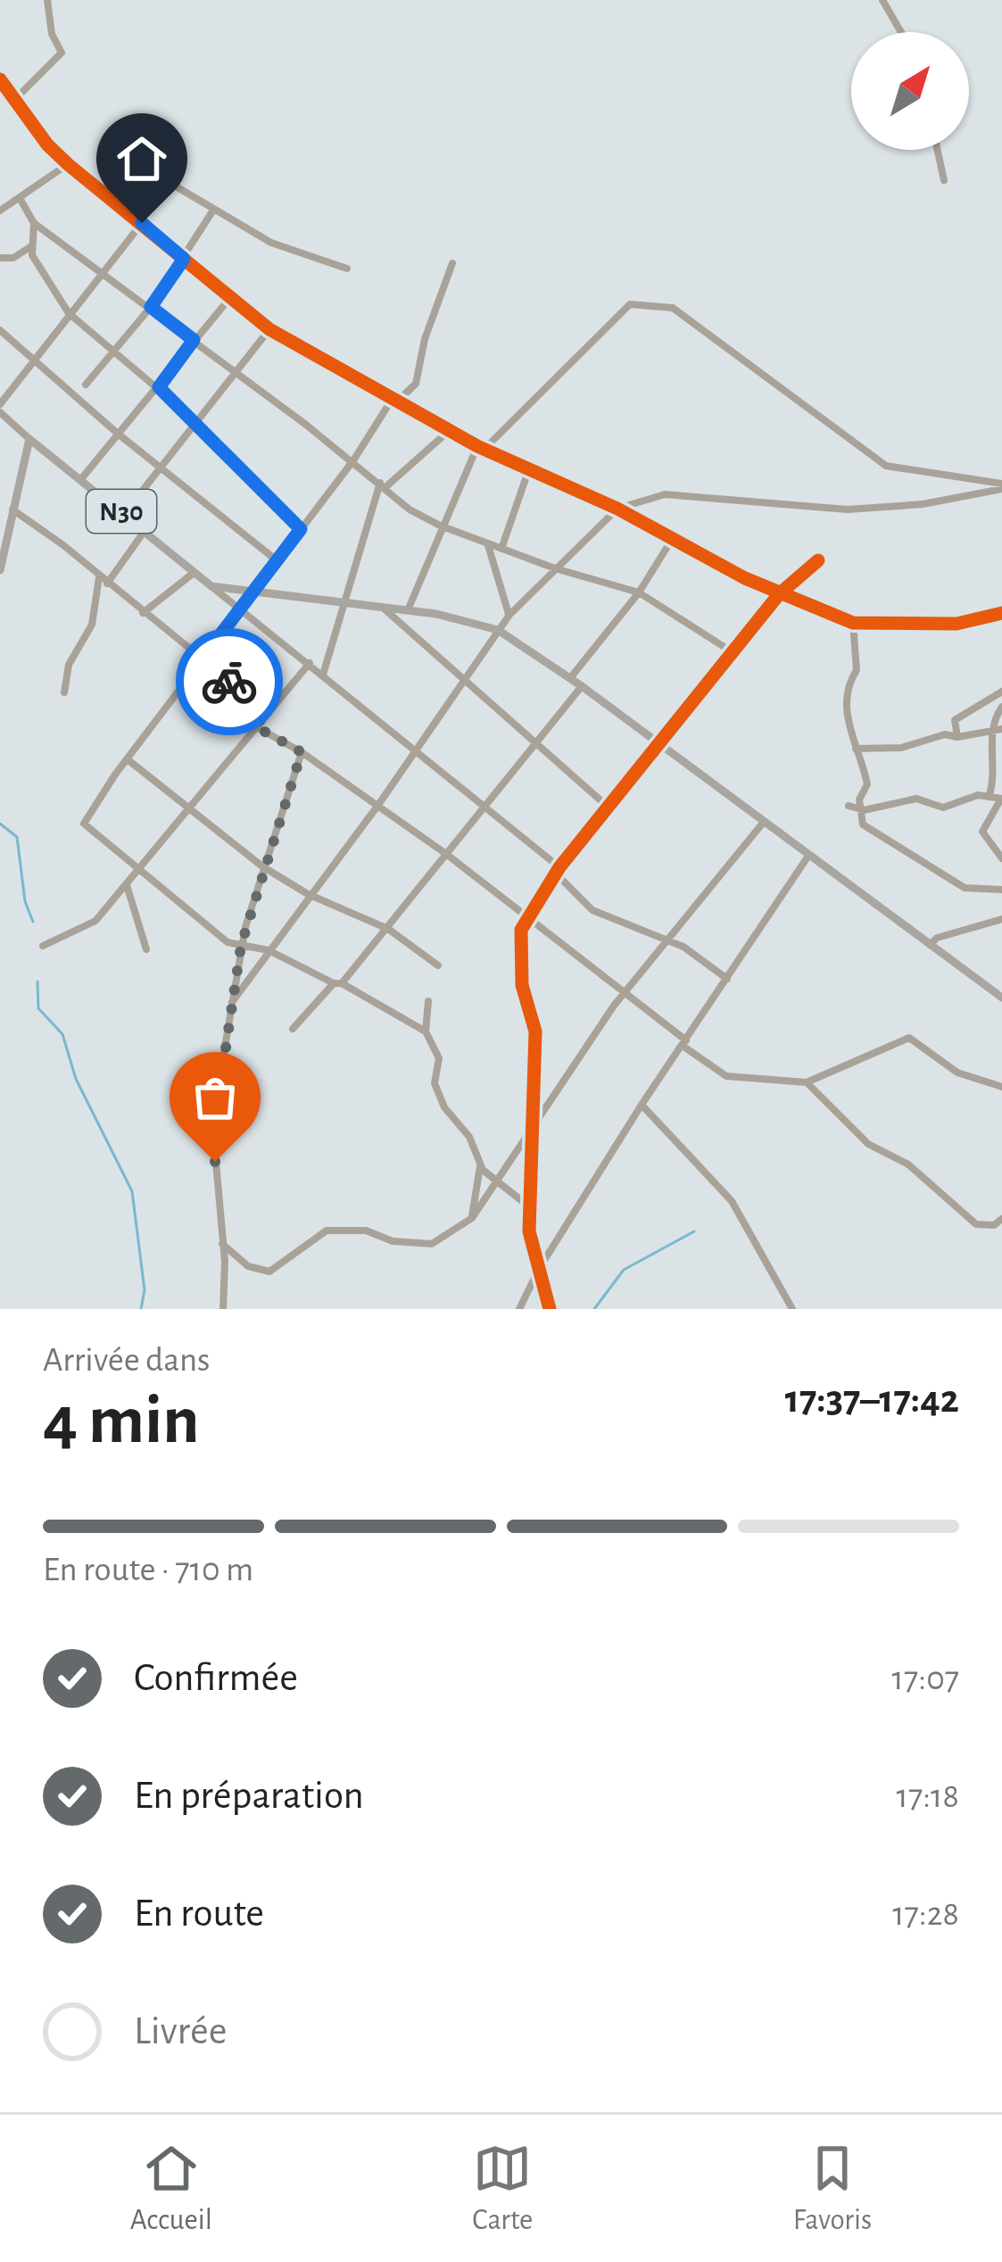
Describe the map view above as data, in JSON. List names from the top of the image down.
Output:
{
  "streets": {
    "main road": ["N30"]
  },
  "north": "top right",
  "page": {
    "heading": ["4 min", "Arrivée dans", "17:37–17:42"],
    "bar": "En route · 710 m",
    "list": [
      ["Confirmée", "17:07"],
      ["En préparation", "17:18"],
      ["En route", "17:28"],
      "Livrée"
    ],
    "tabs": ["Accueil", "Carte", "Favoris"]
  }
}
